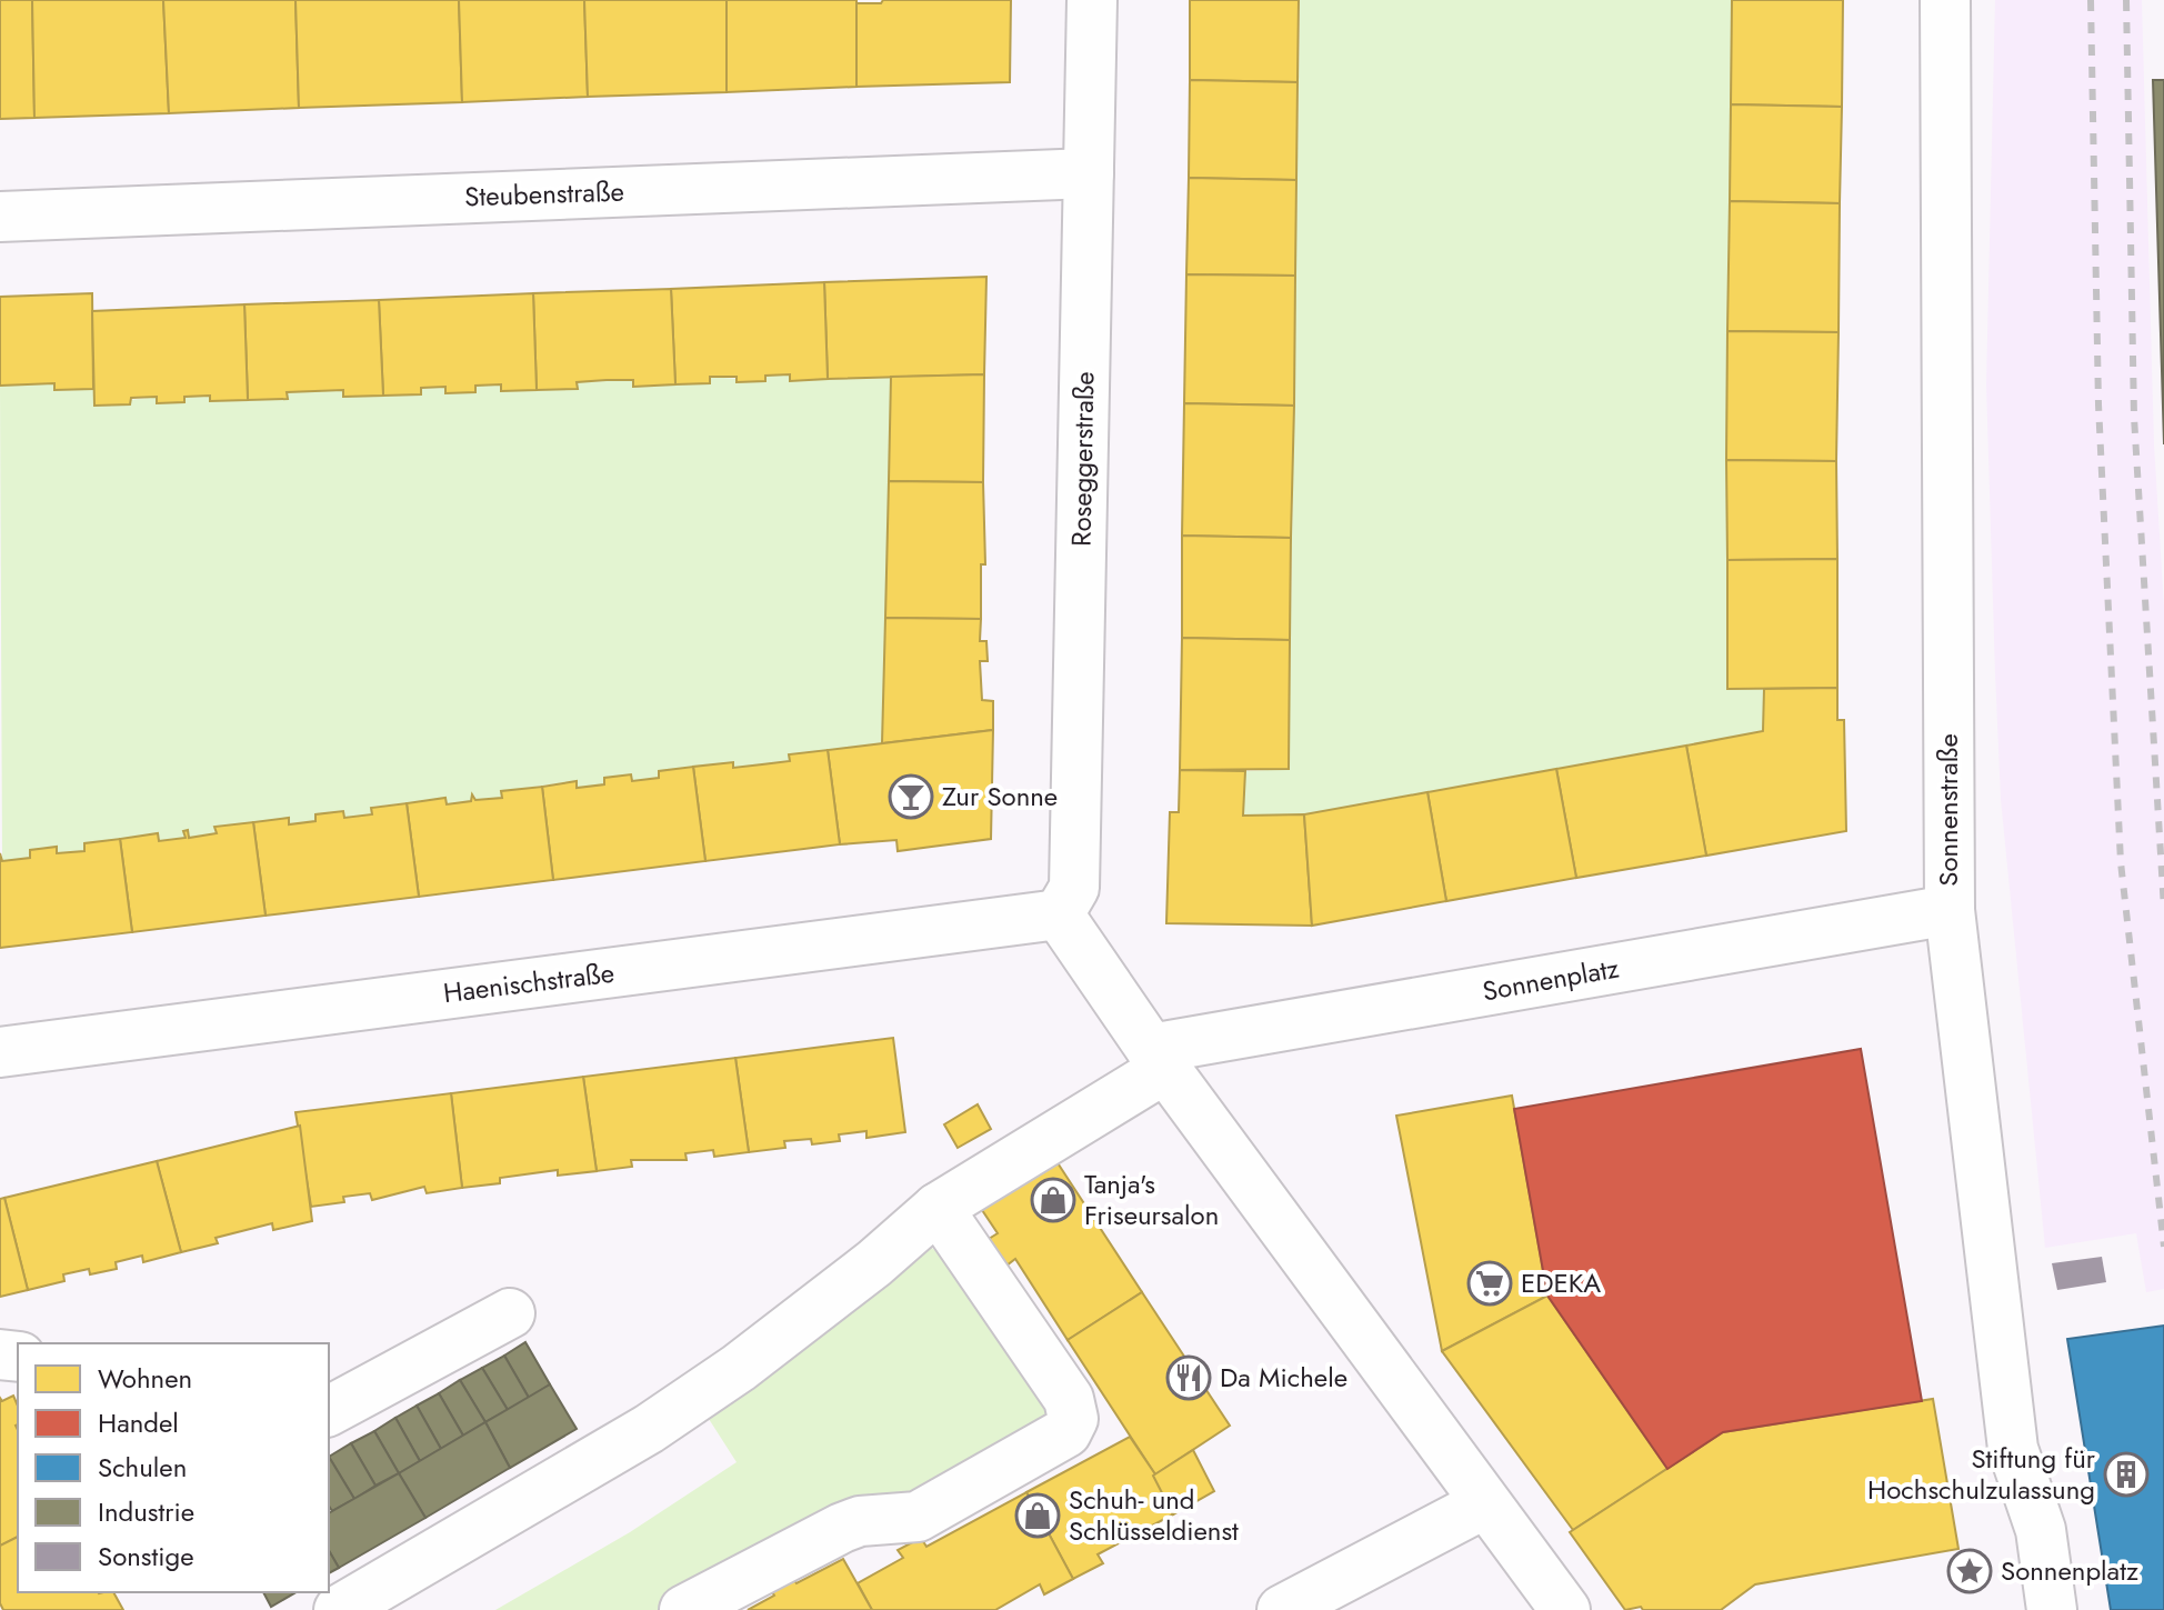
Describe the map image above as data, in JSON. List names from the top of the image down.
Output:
{
  "streets": {
    "street": [
      "Steubenstraße",
      "Roseggerstraße",
      "Sonnenstraße",
      "Sonnenplatz",
      "Haenischstraße"
    ]
  },
  "crossings": [
    ["Steubenstraße", "Roseggerstraße"],
    ["Roseggerstraße", "Haenischstraße"],
    ["Sonnenstraße", "Sonnenplatz"]
  ],
  "places": {
    "bar": ["Zur Sonne"],
    "shop": ["Tanja's Friseursalon", "Schuh- und Schlüsseldienst"],
    "supermarket": ["EDEKA"],
    "restaurant": ["Da Michele"],
    "building": ["Stiftung für Hochschulzulassung"],
    "place": ["Sonnenplatz"]
  },
  "legend": [
    "Wohnen",
    "Handel",
    "Schulen",
    "Industrie",
    "Sonstige"
  ]
}
